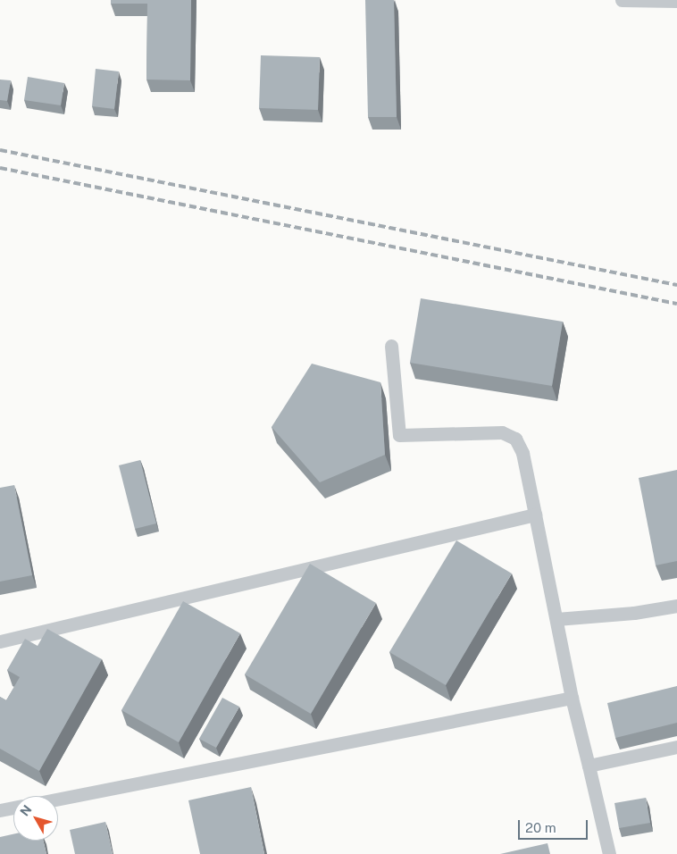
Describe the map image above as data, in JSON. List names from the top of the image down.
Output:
{
  "scale_bar": "20 m",
  "north": "top left"
}
